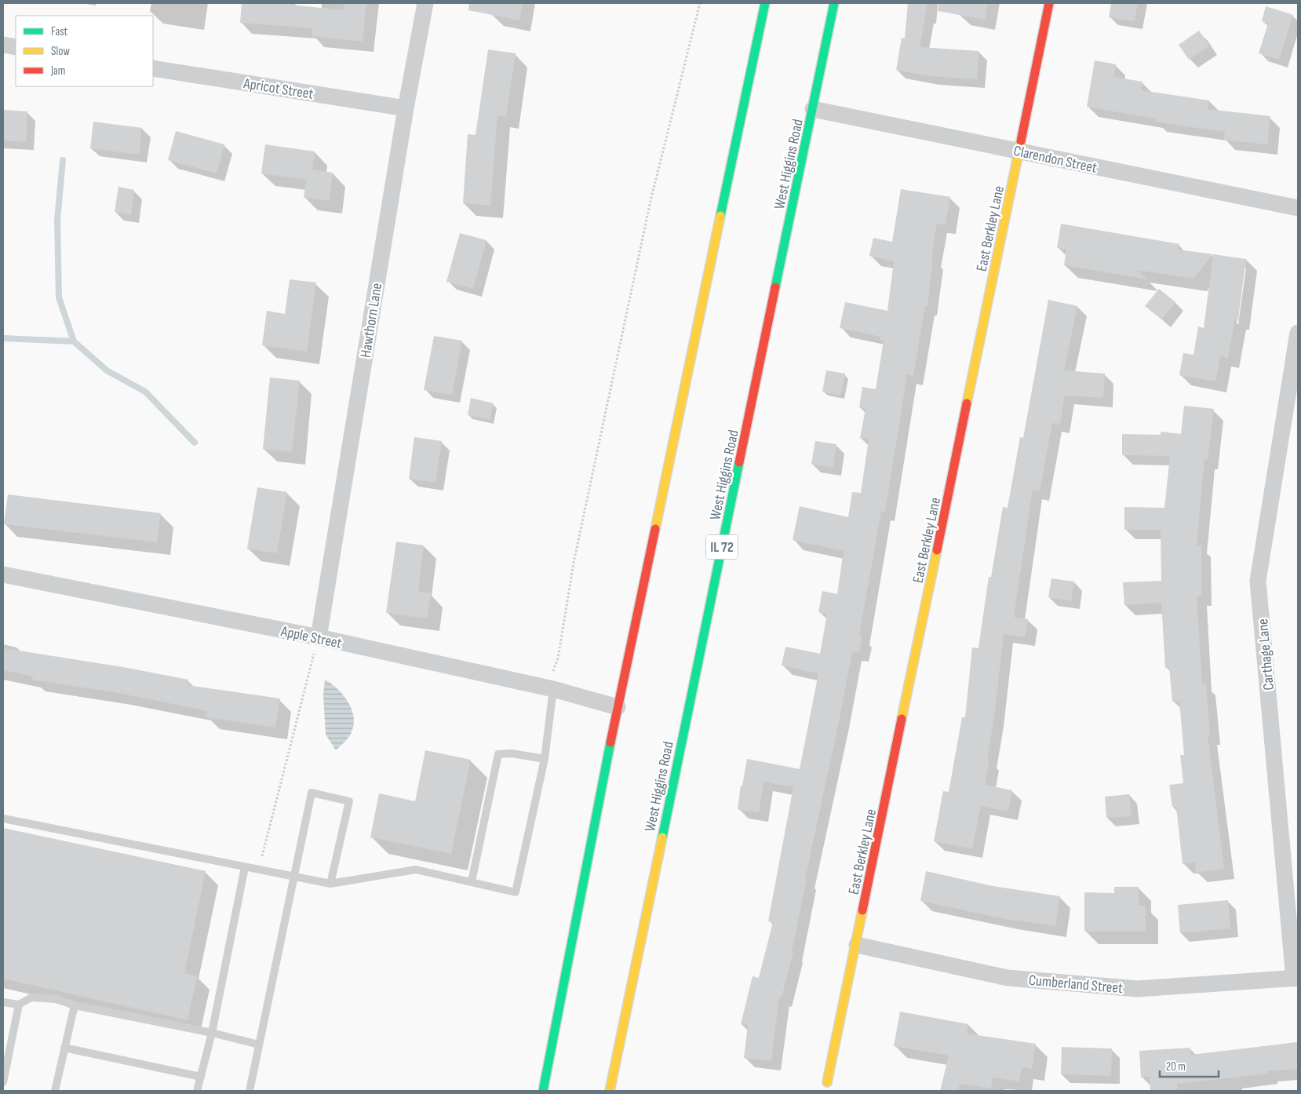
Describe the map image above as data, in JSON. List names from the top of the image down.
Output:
{
  "streets": {
    "main road": ["West Higgins Road", "East Berkley Lane", "IL 72"],
    "street": [
      "Apricot Street",
      "Clarendon Street",
      "Hawthorn Lane",
      "Apple Street",
      "Carthage Lane",
      "Cumberland Street"
    ]
  },
  "crossings": [
    ["Apricot Street", "Hawthorn Lane"],
    ["Clarendon Street", "West Higgins Road"],
    ["Clarendon Street", "East Berkley Lane"],
    ["East Berkley Lane", "Cumberland Street"],
    ["Hawthorn Lane", "Apple Street"],
    ["Carthage Lane", "Cumberland Street"]
  ],
  "legend": ["Fast", "Slow", "Jam"],
  "scale_bar": "20 m"
}
